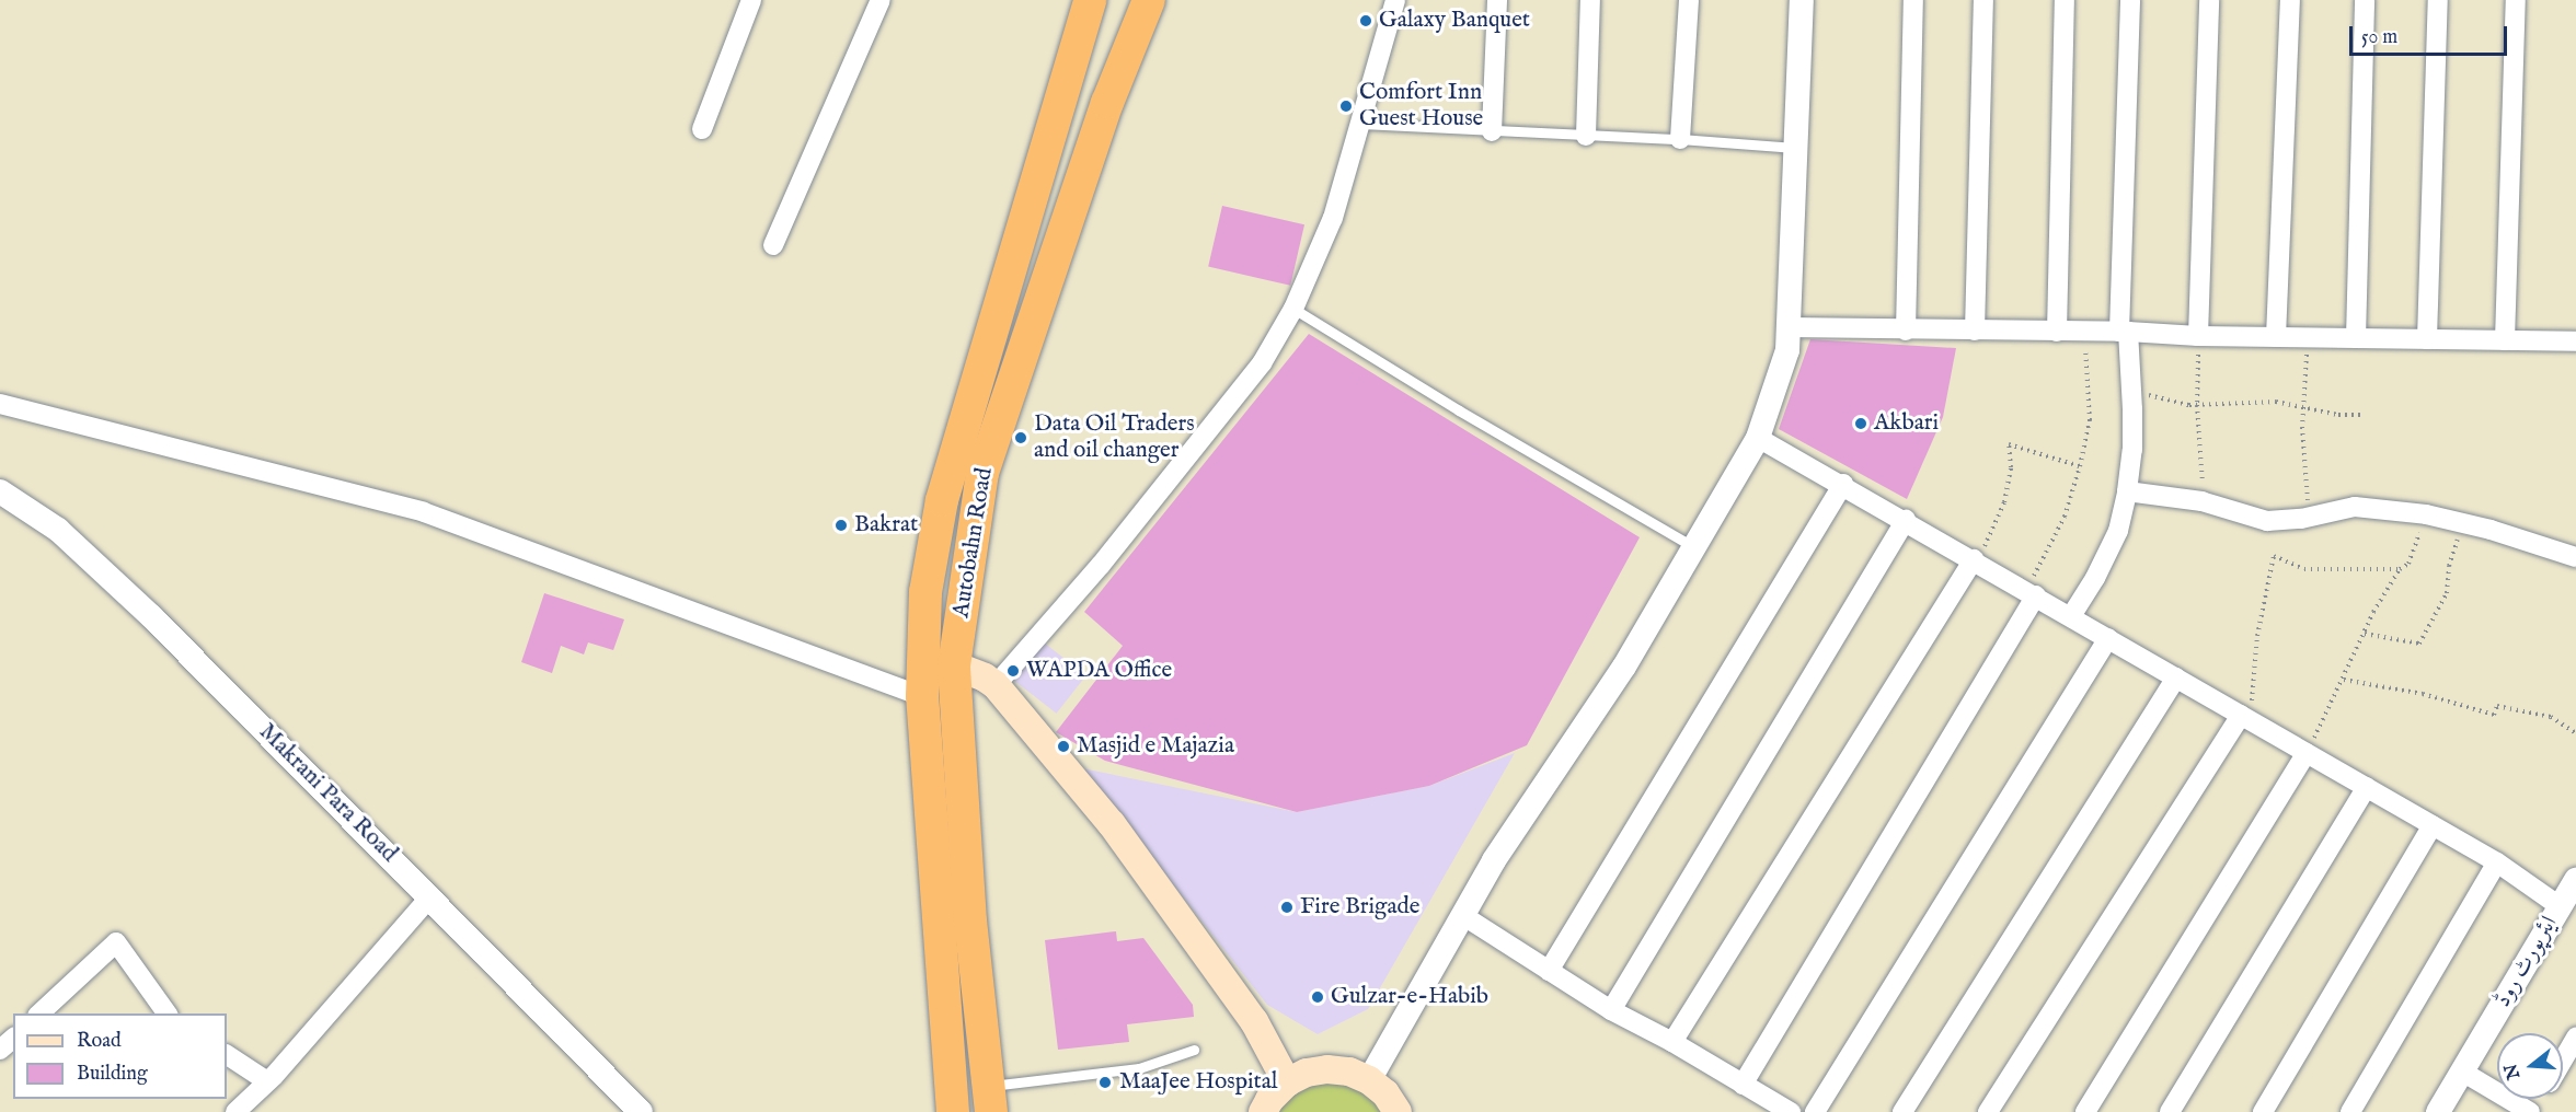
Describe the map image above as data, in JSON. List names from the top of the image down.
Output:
{
  "streets": {
    "highway": ["Autobahn Road"],
    "street": ["Makrani Para Road", "ایئرپورٹ روڈ"]
  },
  "places": [
    "Galaxy Banquet",
    "Comfort Inn Guest House",
    "Akbari",
    "Data Oil Traders and oil changer",
    "Bakrat",
    "WAPDA Office",
    "Masjid e Majazia",
    "Fire Brigade",
    "Gulzar-e-Habib",
    "MaaJee Hospital"
  ],
  "legend": ["Road", "Building"],
  "scale_bar": "50 m",
  "north": "left"
}
